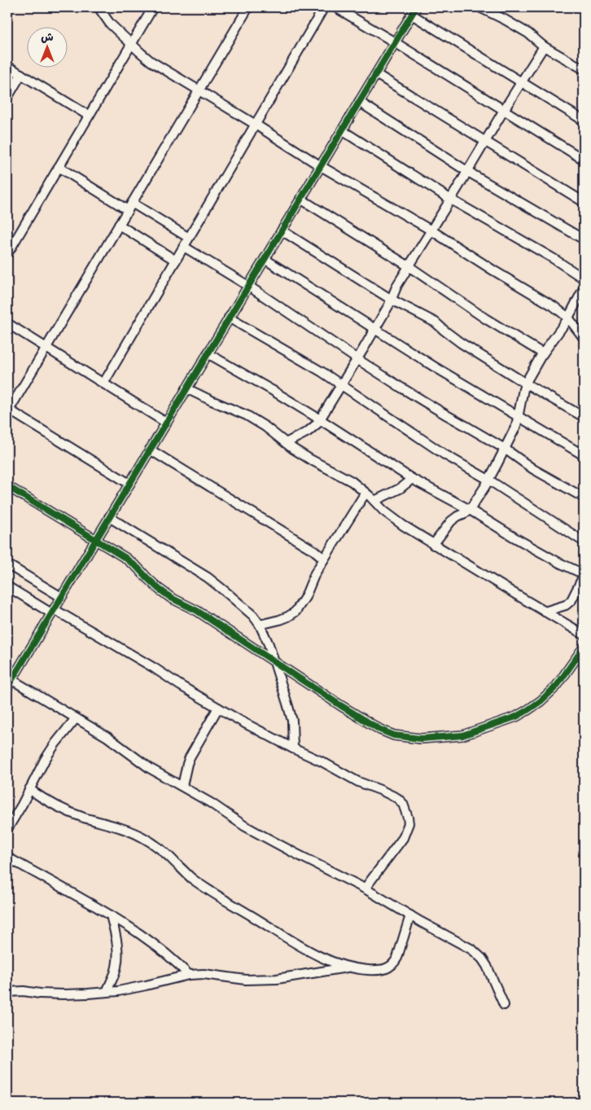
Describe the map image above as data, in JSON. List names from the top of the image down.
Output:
{
  "north": "top"
}
